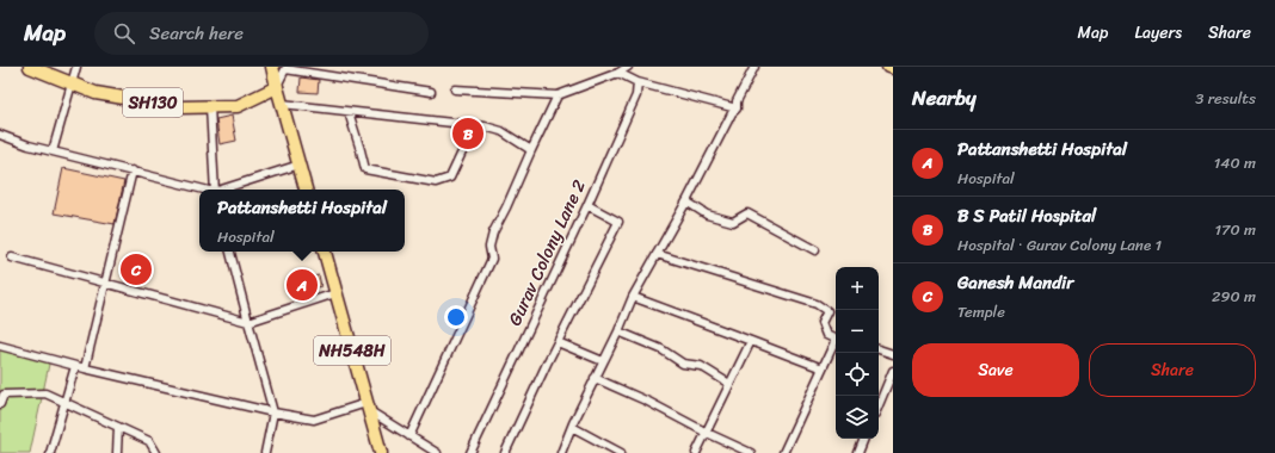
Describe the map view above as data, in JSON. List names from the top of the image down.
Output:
{
  "streets": {
    "main road": ["SH130", "NH548H"],
    "street": ["Gurav Colony Lane 2"]
  },
  "page": {
    "header": "Map",
    "search": "Search here",
    "nav": ["Map", "Layers", "Share"],
    "heading": ["Nearby", "3 results"],
    "pins": ["B", "C", "A"],
    "list": [
      {
        "mark": "A",
        "name": "Pattanshetti Hospital",
        "note": "Hospital",
        "value": "140 m"
      },
      {
        "mark": "B",
        "name": "B S Patil Hospital",
        "note": "Hospital · Gurav Colony Lane 1",
        "value": "170 m"
      },
      {
        "mark": "C",
        "name": "Ganesh Mandir",
        "note": "Temple",
        "value": "290 m"
      }
    ],
    "popup": ["Pattanshetti Hospital", "Hospital"],
    "map_buttons": ["+", "−"],
    "buttons": ["Save", "Share"]
  }
}
